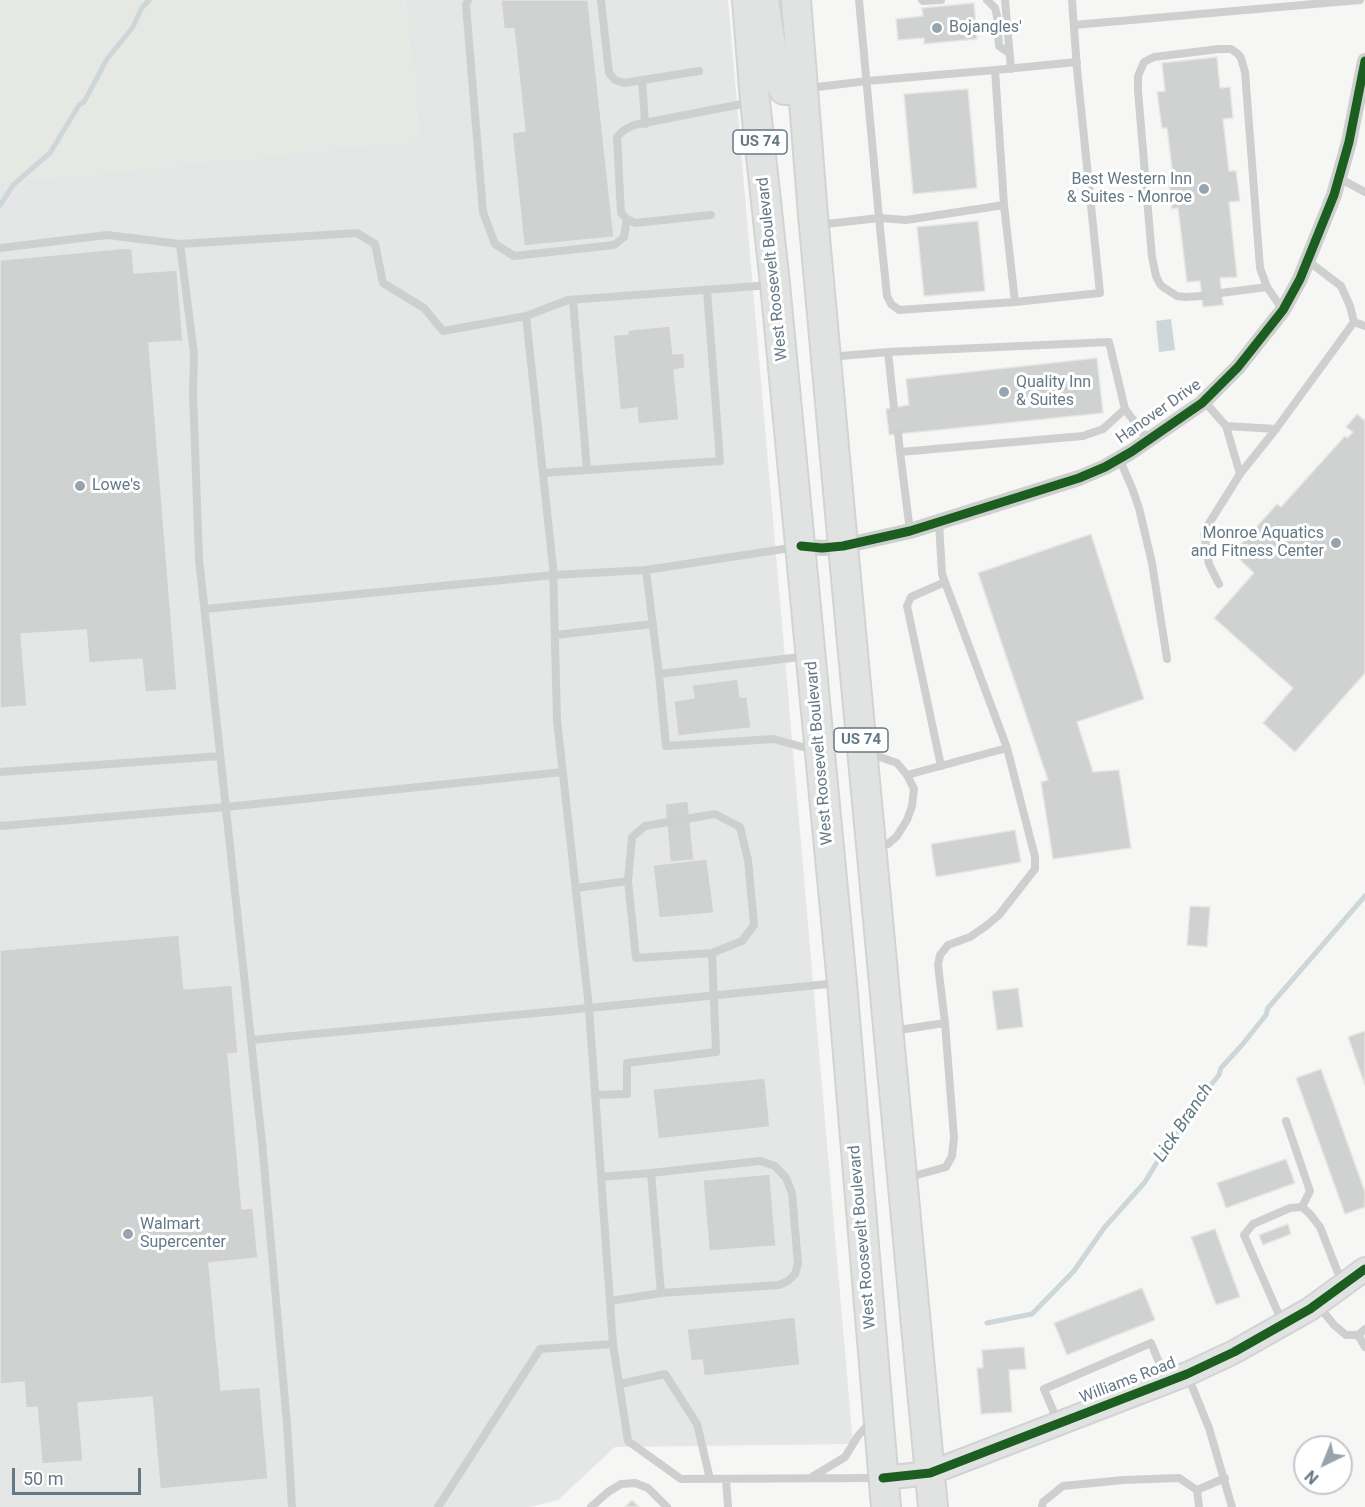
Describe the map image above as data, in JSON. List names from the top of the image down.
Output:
{
  "streets": {
    "highway": ["US 74", "West Roosevelt Boulevard"],
    "street": ["Hanover Drive", "Williams Road"]
  },
  "crossings": [
    ["US 74", "Hanover Drive"],
    ["US 74", "Williams Road"],
    ["West Roosevelt Boulevard", "Hanover Drive"],
    ["West Roosevelt Boulevard", "Williams Road"]
  ],
  "water": ["Lick Branch"],
  "places": [
    "Bojangles'",
    "Best Western Inn & Suites - Monroe",
    "Quality Inn & Suites",
    "Lowe's",
    "Monroe Aquatics and Fitness Center",
    "Walmart Supercenter"
  ],
  "scale_bar": "50 m",
  "north": "bottom left"
}
